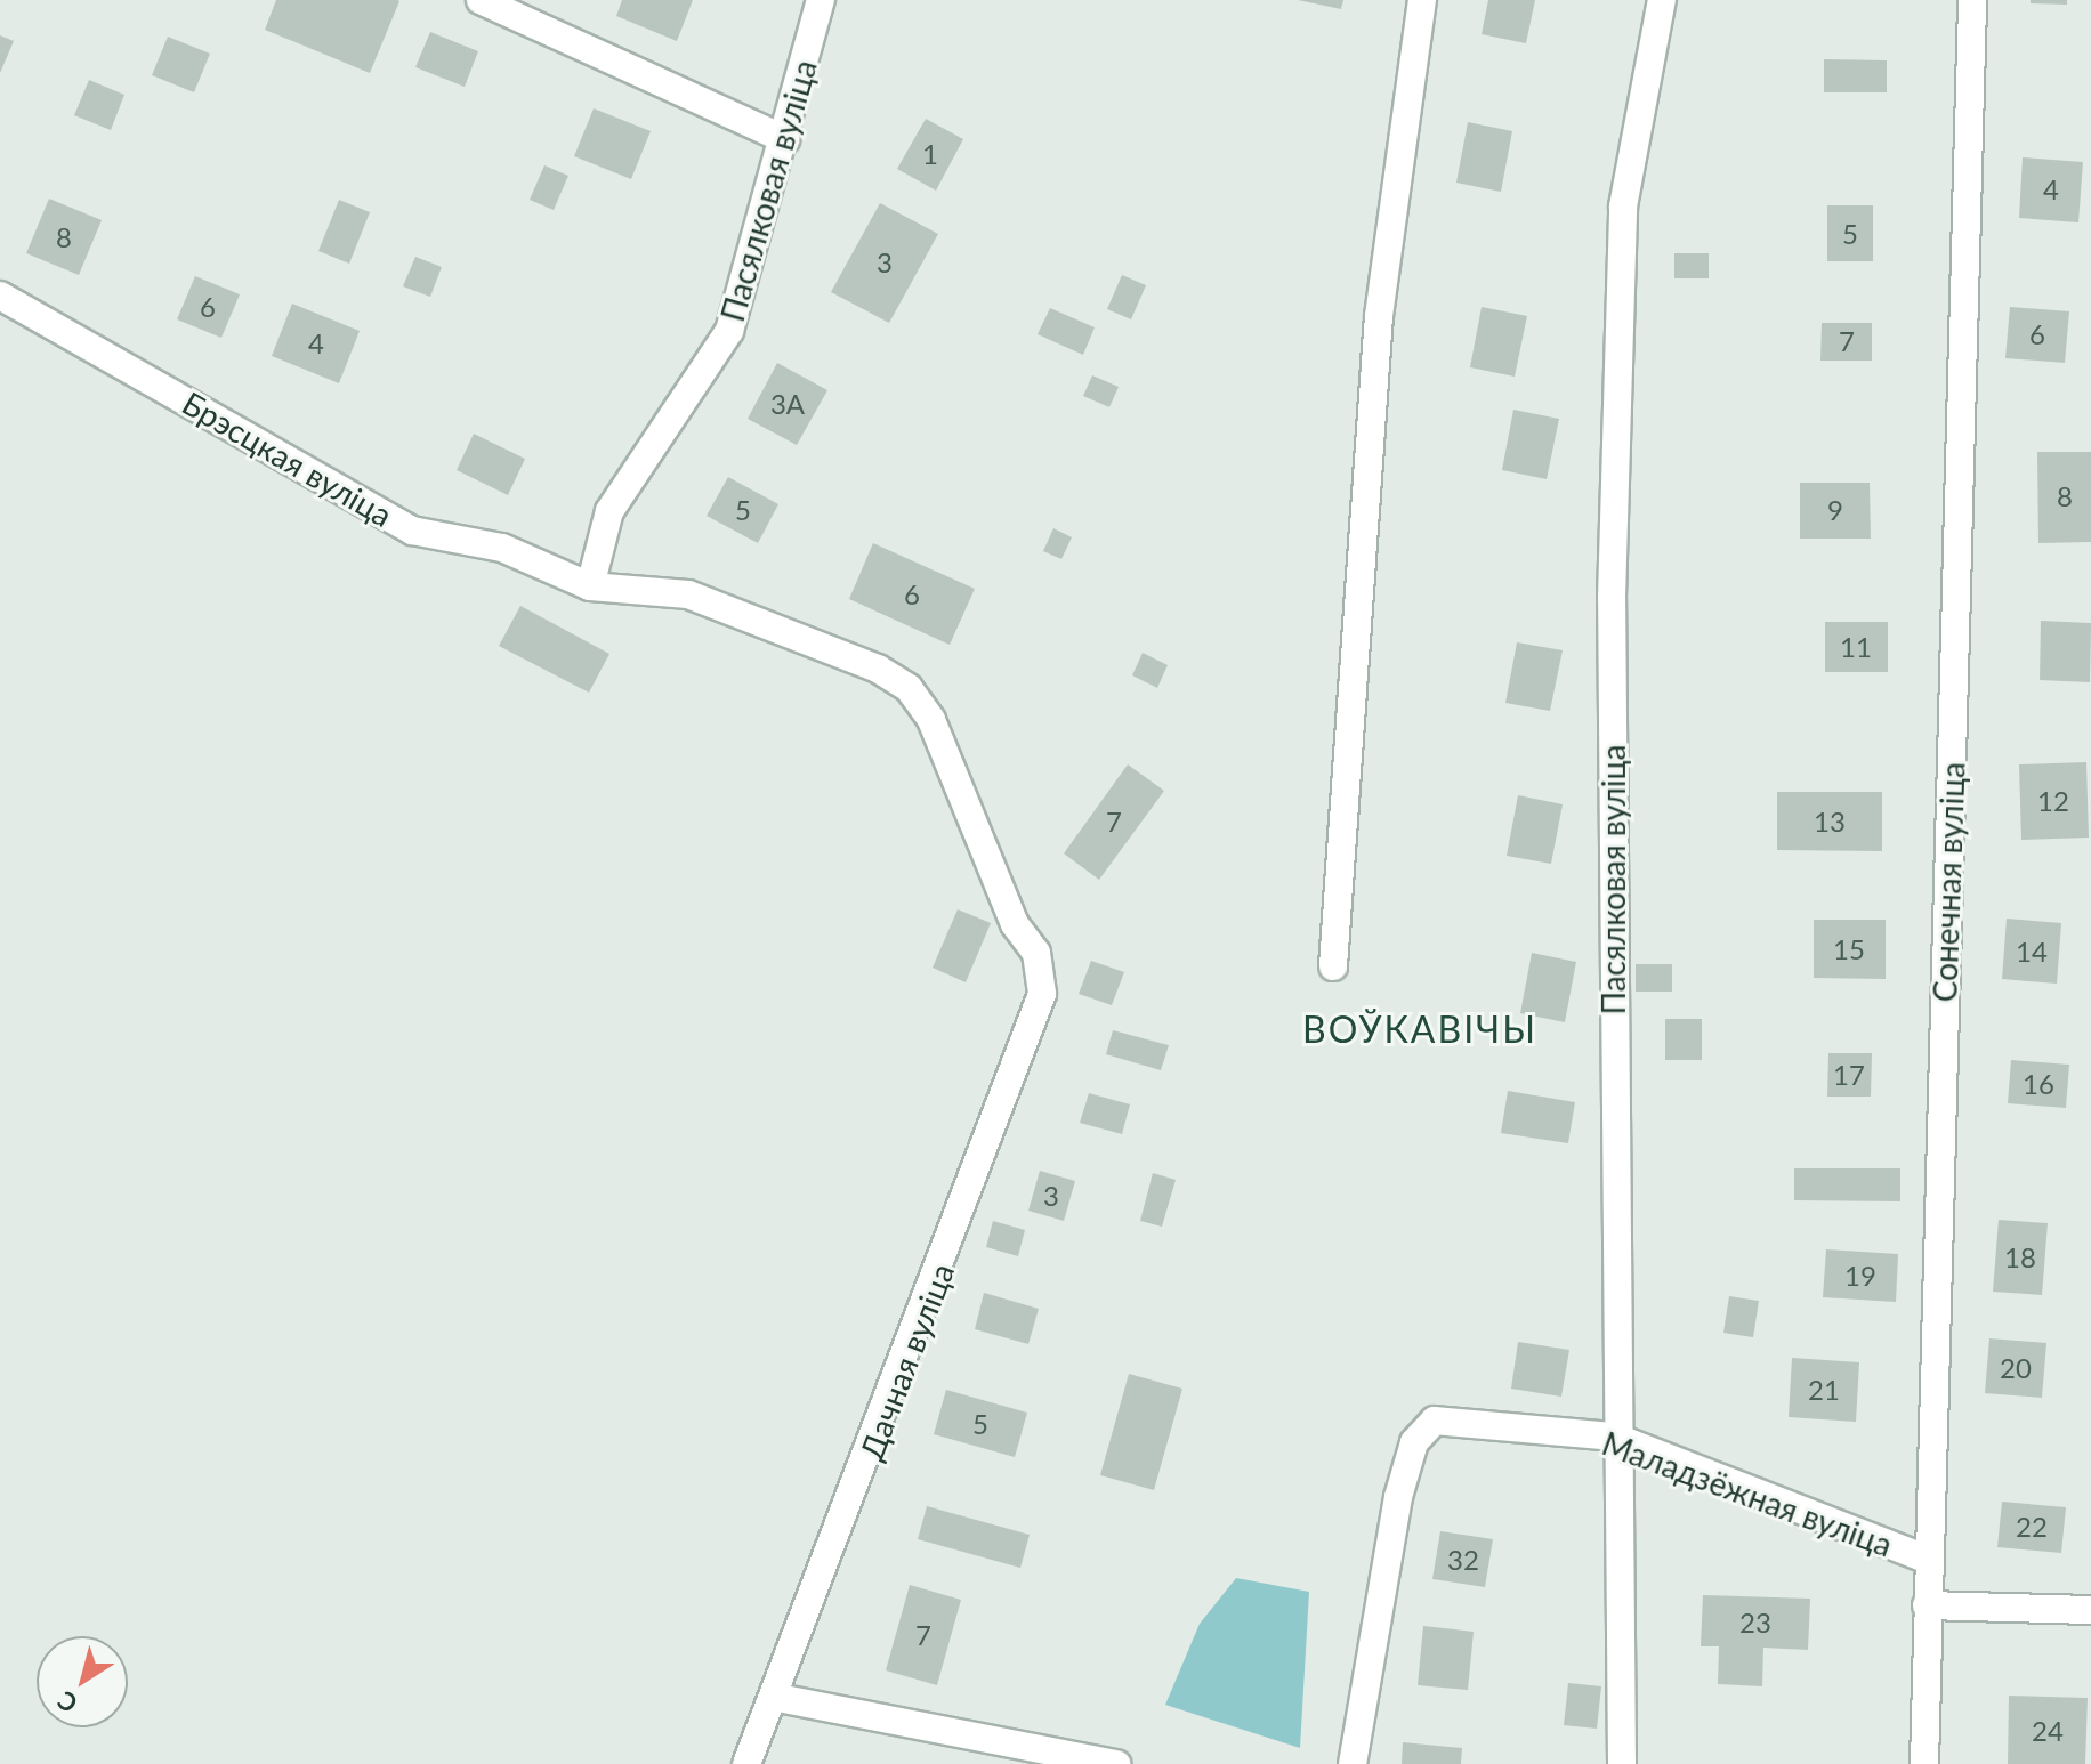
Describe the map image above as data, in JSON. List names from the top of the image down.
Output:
{
  "streets": {
    "street": [
      "Пасялковая вуліца",
      "Брэсцкая вуліца",
      "Сонечная вуліца",
      "Дачная вуліца",
      "Маладзёжная вуліца"
    ]
  },
  "crossings": [
    ["Пасялковая вуліца", "Брэсцкая вуліца"],
    ["Пасялковая вуліца", "Дачная вуліца"],
    ["Пасялковая вуліца", "Маладзёжная вуліца"],
    ["Брэсцкая вуліца", "Дачная вуліца"],
    ["Сонечная вуліца", "Маладзёжная вуліца"]
  ],
  "districts": ["ВОЎКАВІЧЫ"],
  "house_numbers": [
    "1",
    "4",
    "5",
    "8",
    "3",
    "6",
    "6",
    "7",
    "4",
    "3А",
    "8",
    "5",
    "9",
    "6",
    "11",
    "12",
    "7",
    "13",
    "15",
    "14",
    "17",
    "16",
    "3",
    "18",
    "19",
    "20",
    "21",
    "5",
    "22",
    "32",
    "23",
    "7",
    "24"
  ],
  "north": "bottom left"
}
